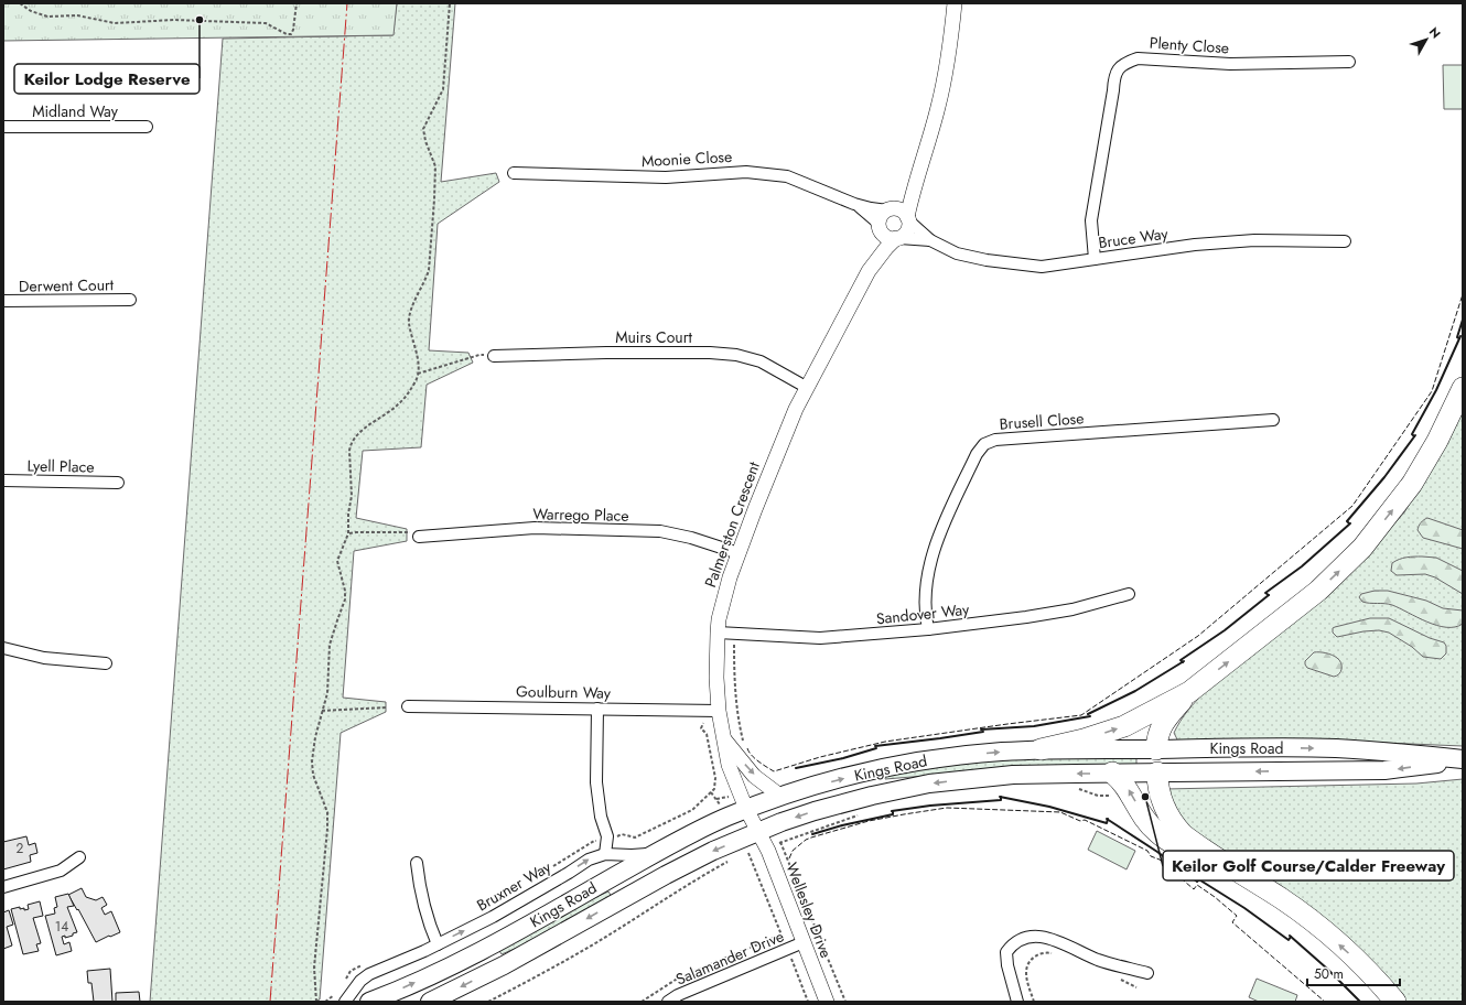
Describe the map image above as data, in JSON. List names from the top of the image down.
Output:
{
  "streets": {
    "main road": ["Kings Road"],
    "street": [
      "Plenty Close",
      "Midland Way",
      "Moonie Close",
      "Bruce Way",
      "Derwent Court",
      "Muirs Court",
      "Brusell Close",
      "Lyell Place",
      "Warrego Place",
      "Palmerston Crescent",
      "Sandover Way",
      "Goulburn Way",
      "Bruxner Way",
      "Wellesley Drive",
      "Salamander Drive"
    ]
  },
  "crossings": [
    ["Plenty Close", "Bruce Way"],
    ["Moonie Close", "Bruce Way"],
    ["Moonie Close", "Palmerston Crescent"],
    ["Bruce Way", "Palmerston Crescent"],
    ["Muirs Court", "Palmerston Crescent"],
    ["Brusell Close", "Sandover Way"],
    ["Warrego Place", "Palmerston Crescent"],
    ["Palmerston Crescent", "Sandover Way"],
    ["Palmerston Crescent", "Goulburn Way"],
    ["Palmerston Crescent", "Kings Road"],
    ["Palmerston Crescent", "Wellesley Drive"],
    ["Kings Road", "Bruxner Way"],
    ["Kings Road", "Wellesley Drive"],
    ["Wellesley Drive", "Salamander Drive"]
  ],
  "one_way": ["Bruxner Way"],
  "places": ["Keilor Lodge Reserve", "Keilor Golf Course/Calder Freeway"],
  "house_numbers": ["2", "14"],
  "scale_bar": "50 m",
  "north": "top right"
}
